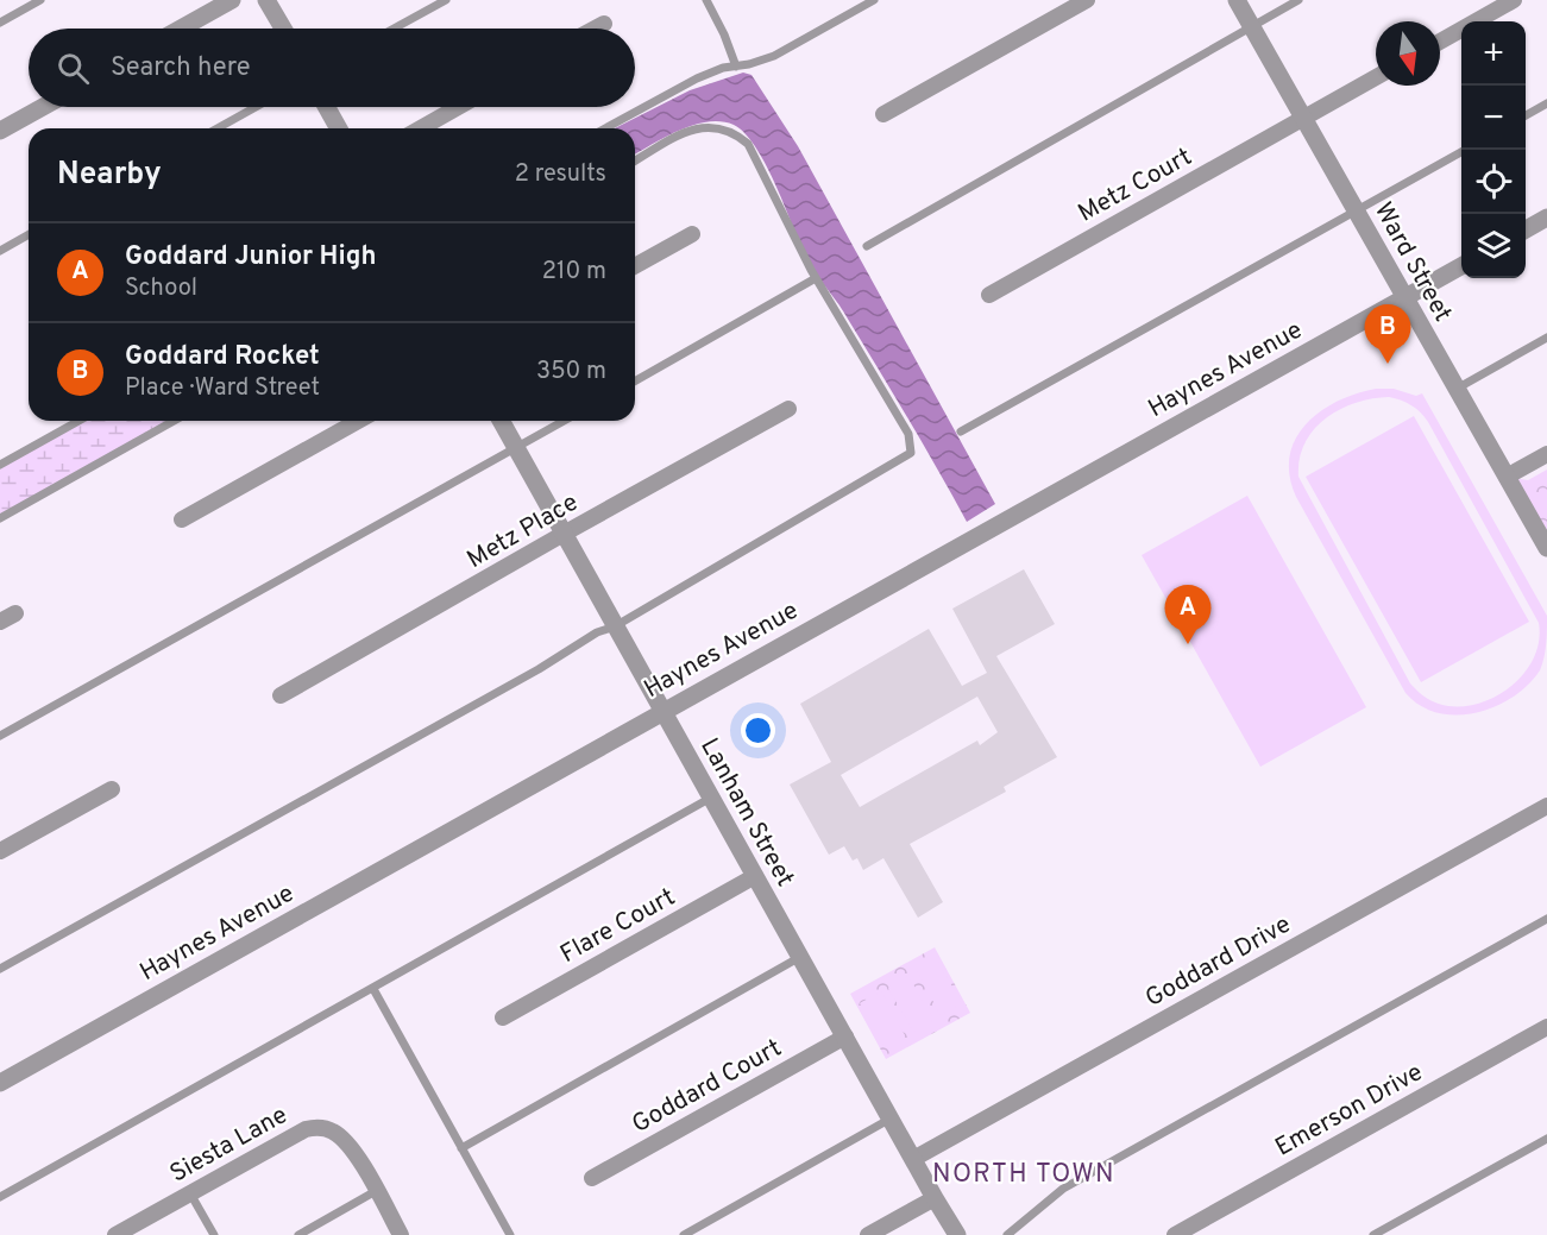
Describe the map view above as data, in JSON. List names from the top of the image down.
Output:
{
  "streets": {
    "street": [
      "Metz Court",
      "Ward Street",
      "Haynes Avenue",
      "Metz Place",
      "Lanham Street",
      "Flare Court",
      "Goddard Drive",
      "Goddard Court",
      "Emerson Drive",
      "Siesta Lane"
    ]
  },
  "crossings": [
    ["Metz Court", "Ward Street"],
    ["Ward Street", "Haynes Avenue"],
    ["Haynes Avenue", "Lanham Street"],
    ["Metz Place", "Lanham Street"],
    ["Lanham Street", "Flare Court"],
    ["Lanham Street", "Goddard Drive"],
    ["Lanham Street", "Goddard Court"]
  ],
  "districts": ["NORTH TOWN"],
  "north": "bottom",
  "page": {
    "map_buttons": ["+", "−"],
    "search": "Search here",
    "heading": ["Nearby", "2 results"],
    "list": [
      {
        "mark": "A",
        "name": "Goddard Junior High",
        "note": "School",
        "value": "210 m"
      },
      {
        "mark": "B",
        "name": "Goddard Rocket",
        "note": "Place · Ward Street",
        "value": "350 m"
      }
    ],
    "pins": ["B", "A"]
  }
}
